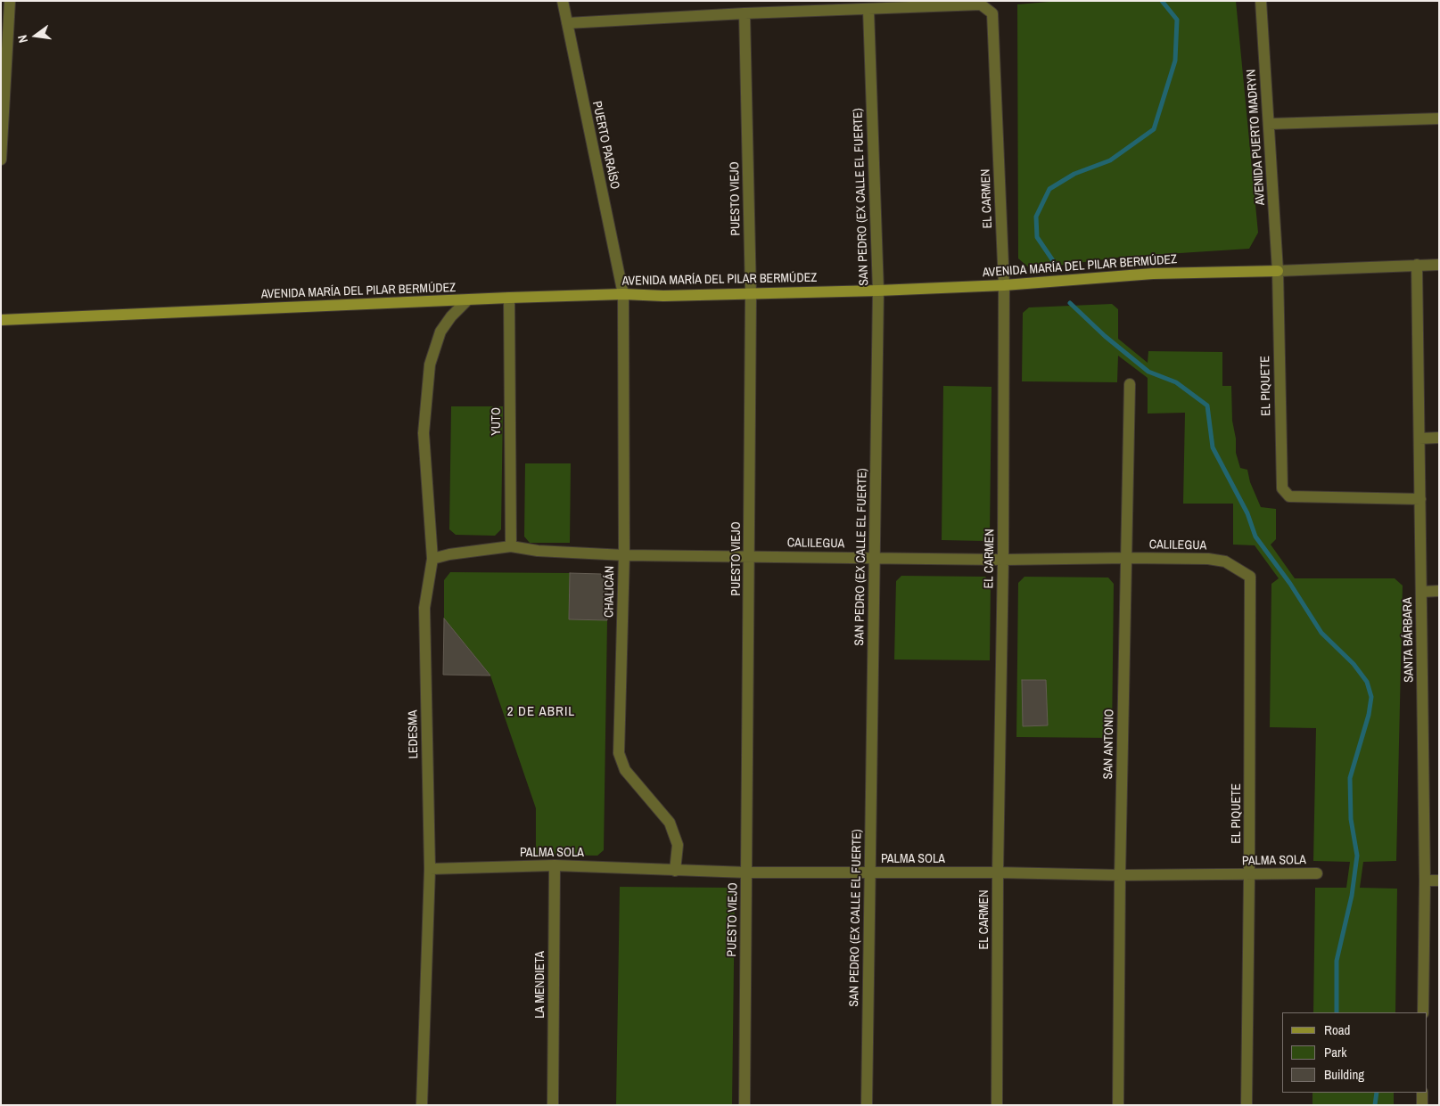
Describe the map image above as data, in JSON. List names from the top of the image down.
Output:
{
  "streets": {
    "street": [
      "AVENIDA PUERTO MADRYN",
      "PUERTO PARAÍSO",
      "SAN PEDRO (EX CALLE EL FUERTE)",
      "PUESTO VIEJO",
      "EL CARMEN",
      "AVENIDA MARÍA DEL PILAR BERMÚDEZ",
      "EL PIQUETE",
      "YUTO",
      "CALILEGUA",
      "CHALICÁN",
      "SANTA BÁRBARA",
      "LEDESMA",
      "SAN ANTONIO",
      "PALMA SOLA",
      "LA MENDIETA"
    ]
  },
  "crossings": [
    ["AVENIDA PUERTO MADRYN", "AVENIDA MARÍA DEL PILAR BERMÚDEZ"],
    ["AVENIDA PUERTO MADRYN", "EL PIQUETE"],
    ["PUERTO PARAÍSO", "AVENIDA MARÍA DEL PILAR BERMÚDEZ"],
    ["PUERTO PARAÍSO", "CHALICÁN"],
    ["SAN PEDRO (EX CALLE EL FUERTE)", "EL CARMEN"],
    ["SAN PEDRO (EX CALLE EL FUERTE)", "AVENIDA MARÍA DEL PILAR BERMÚDEZ"],
    ["SAN PEDRO (EX CALLE EL FUERTE)", "CALILEGUA"],
    ["SAN PEDRO (EX CALLE EL FUERTE)", "PALMA SOLA"],
    ["PUESTO VIEJO", "AVENIDA MARÍA DEL PILAR BERMÚDEZ"],
    ["PUESTO VIEJO", "CALILEGUA"],
    ["PUESTO VIEJO", "PALMA SOLA"],
    ["EL CARMEN", "AVENIDA MARÍA DEL PILAR BERMÚDEZ"],
    ["EL CARMEN", "CALILEGUA"],
    ["EL CARMEN", "PALMA SOLA"],
    ["AVENIDA MARÍA DEL PILAR BERMÚDEZ", "EL PIQUETE"],
    ["AVENIDA MARÍA DEL PILAR BERMÚDEZ", "YUTO"],
    ["AVENIDA MARÍA DEL PILAR BERMÚDEZ", "CHALICÁN"],
    ["AVENIDA MARÍA DEL PILAR BERMÚDEZ", "SANTA BÁRBARA"],
    ["AVENIDA MARÍA DEL PILAR BERMÚDEZ", "LEDESMA"],
    ["EL PIQUETE", "CALILEGUA"],
    ["EL PIQUETE", "SANTA BÁRBARA"],
    ["EL PIQUETE", "PALMA SOLA"],
    ["YUTO", "CALILEGUA"],
    ["CALILEGUA", "CHALICÁN"],
    ["CALILEGUA", "LEDESMA"],
    ["CALILEGUA", "SAN ANTONIO"],
    ["CHALICÁN", "PALMA SOLA"],
    ["LEDESMA", "PALMA SOLA"],
    ["SAN ANTONIO", "PALMA SOLA"],
    ["PALMA SOLA", "LA MENDIETA"]
  ],
  "districts": ["2 DE ABRIL"],
  "legend": ["Road", "Park", "Building"],
  "north": "left"
}
